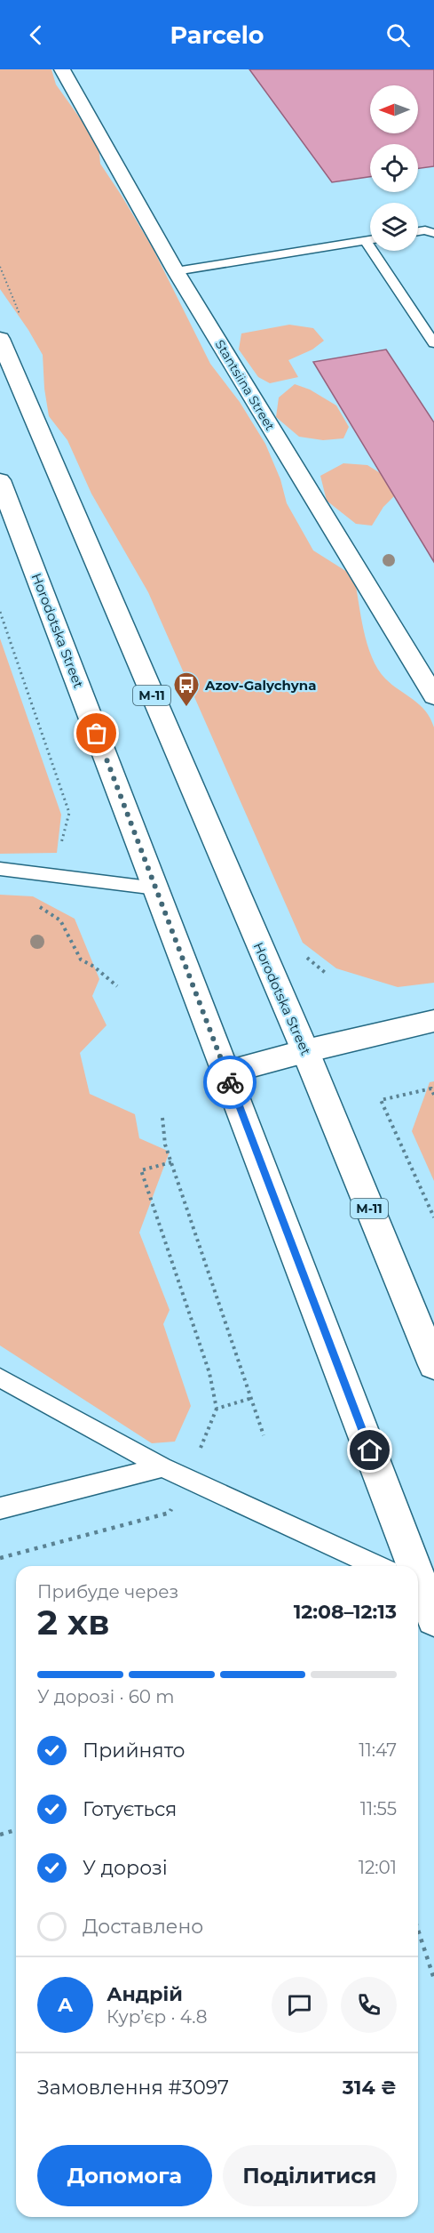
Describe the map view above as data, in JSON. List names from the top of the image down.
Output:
{
  "streets": {
    "main road": ["Stantsiina Street", "Horodotska Street", "М-11"]
  },
  "places": {
    "bus stop": ["Azov-Galychyna"]
  },
  "north": "left",
  "page": {
    "header": "Parcelo",
    "heading": ["2 хв", "Прибуде через", "12:08–12:13"],
    "panel": [
      "Андрій",
      "Кур’єр · 4.8",
      "Замовлення #3097",
      "314 ₴"
    ],
    "bar": "У дорозі · 60 m",
    "list": [
      ["Прийнято", "11:47"],
      ["Готується", "11:55"],
      ["У дорозі", "12:01"],
      "Доставлено"
    ],
    "round": "А",
    "buttons": ["Допомога", "Поділитися"]
  }
}
